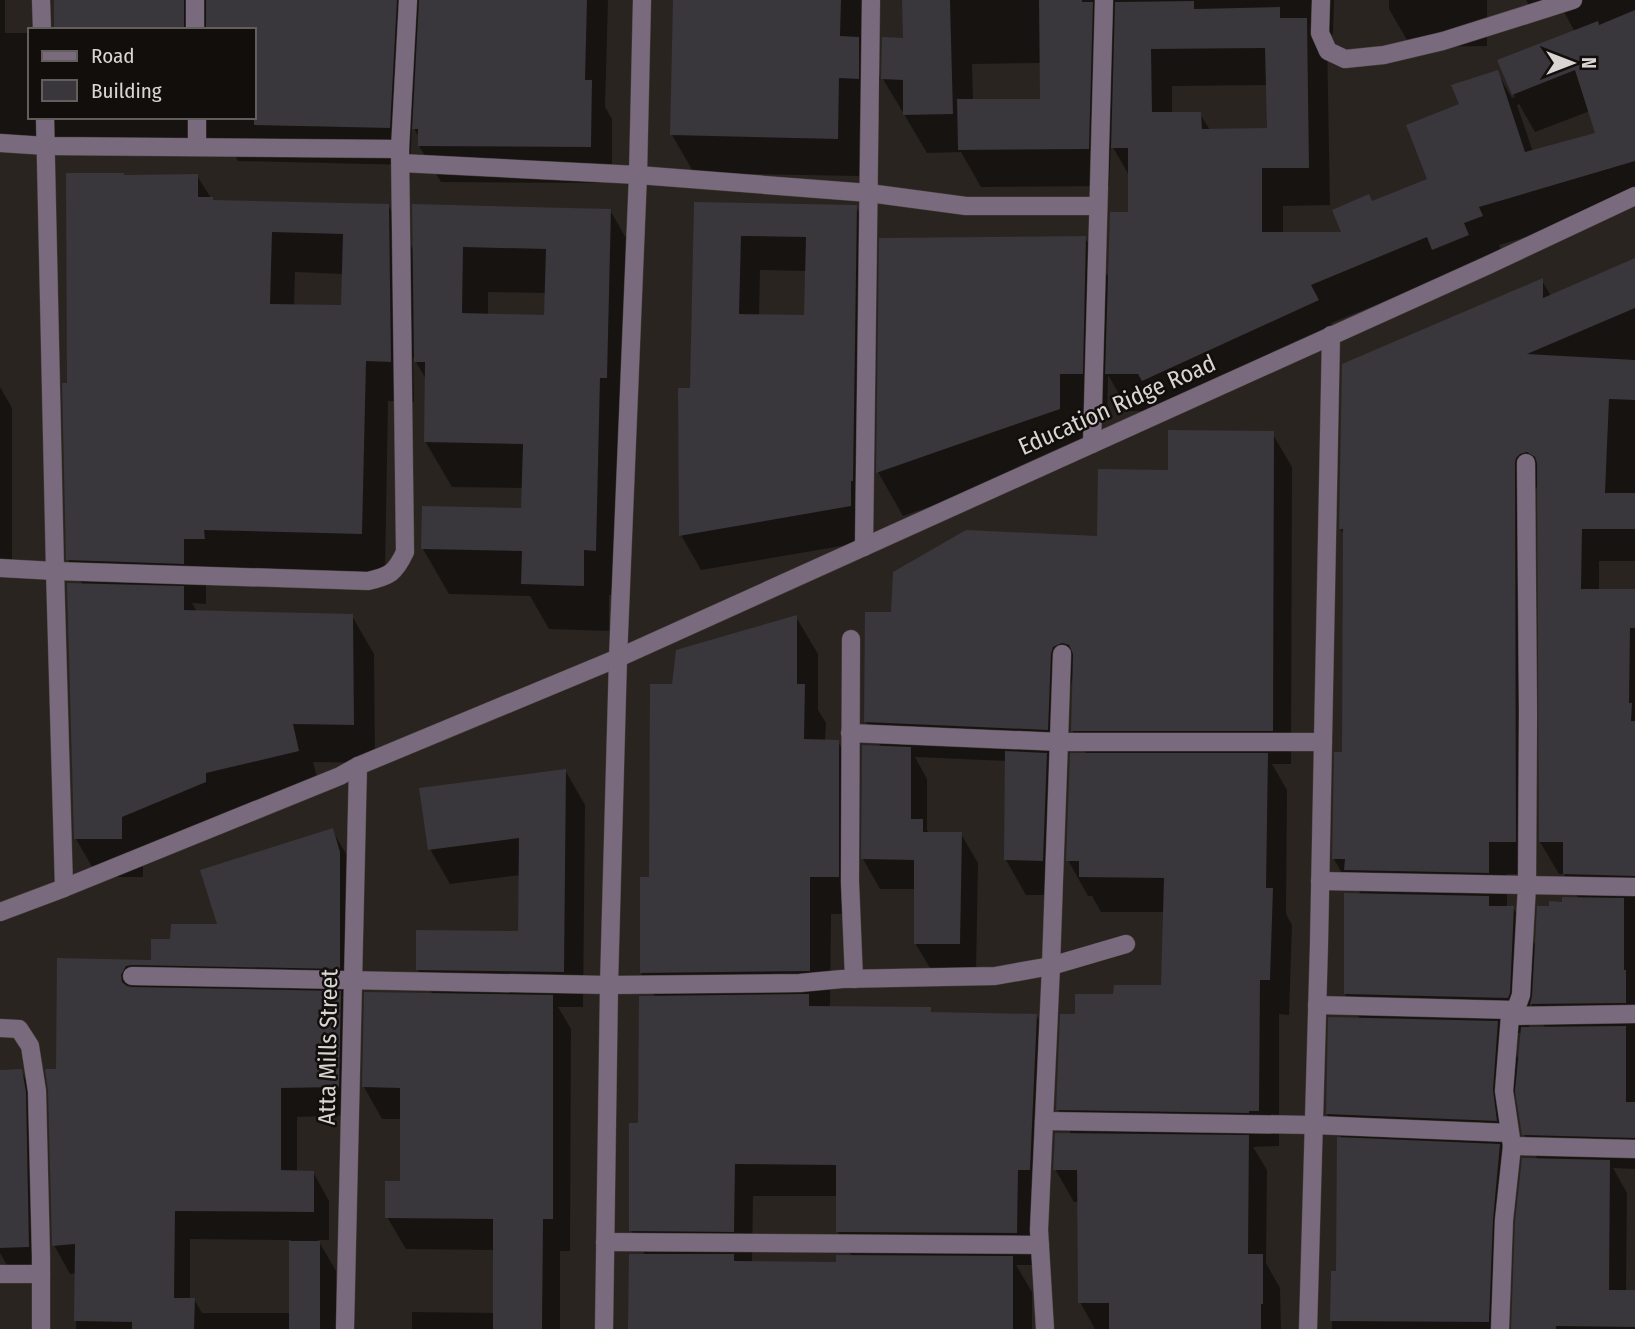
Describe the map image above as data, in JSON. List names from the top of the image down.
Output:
{
  "streets": {
    "street": ["Education Ridge Road", "Atta Mills Street"]
  },
  "crossings": [
    ["Education Ridge Road", "Atta Mills Street"]
  ],
  "legend": ["Road", "Building"],
  "north": "right"
}
